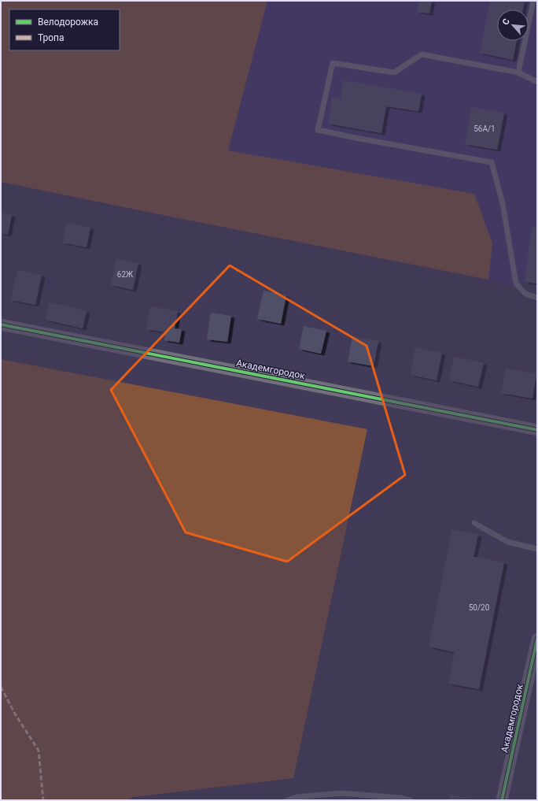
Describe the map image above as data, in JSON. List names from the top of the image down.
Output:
{
  "streets": {
    "street": ["Академгородок"]
  },
  "house_numbers": ["56А/1", "62Ж", "50/20"],
  "legend": ["Велодорожка", "Тропа"],
  "north": "top left"
}
